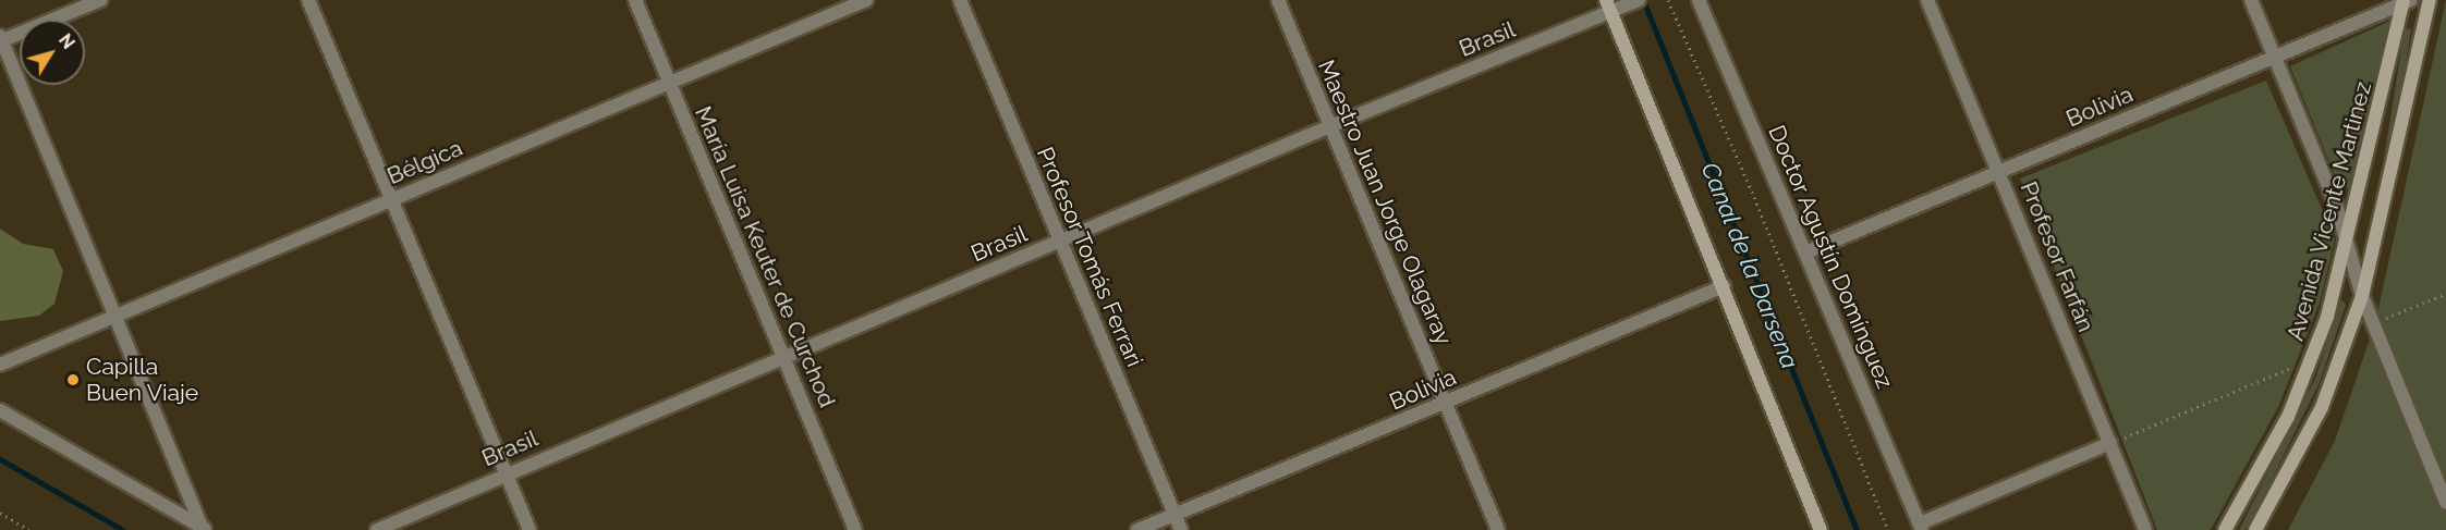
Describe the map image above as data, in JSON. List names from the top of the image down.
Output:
{
  "streets": {
    "main road": ["Avenida Vicente Martinez"],
    "street": [
      "Brasil",
      "Bolivia",
      "Bélgica",
      "Maestro Juan Jorge Olagaray",
      "María Luisa Keuter de Curchod",
      "Profesor Tomás Ferrari",
      "Doctor Agustín Domínguez",
      "Profesor Farfán"
    ]
  },
  "crossings": [
    ["Brasil", "Maestro Juan Jorge Olagaray"],
    ["Brasil", "María Luisa Keuter de Curchod"],
    ["Brasil", "Profesor Tomás Ferrari"],
    ["Bolivia", "Maestro Juan Jorge Olagaray"],
    ["Bolivia", "Avenida Vicente Martinez"],
    ["Bolivia", "Profesor Tomás Ferrari"],
    ["Bolivia", "Doctor Agustín Domínguez"],
    ["Bolivia", "Profesor Farfán"],
    ["Bélgica", "María Luisa Keuter de Curchod"]
  ],
  "water": ["Canal de la Darsena"],
  "places": ["Capilla Buen Viaje"],
  "north": "top right"
}
